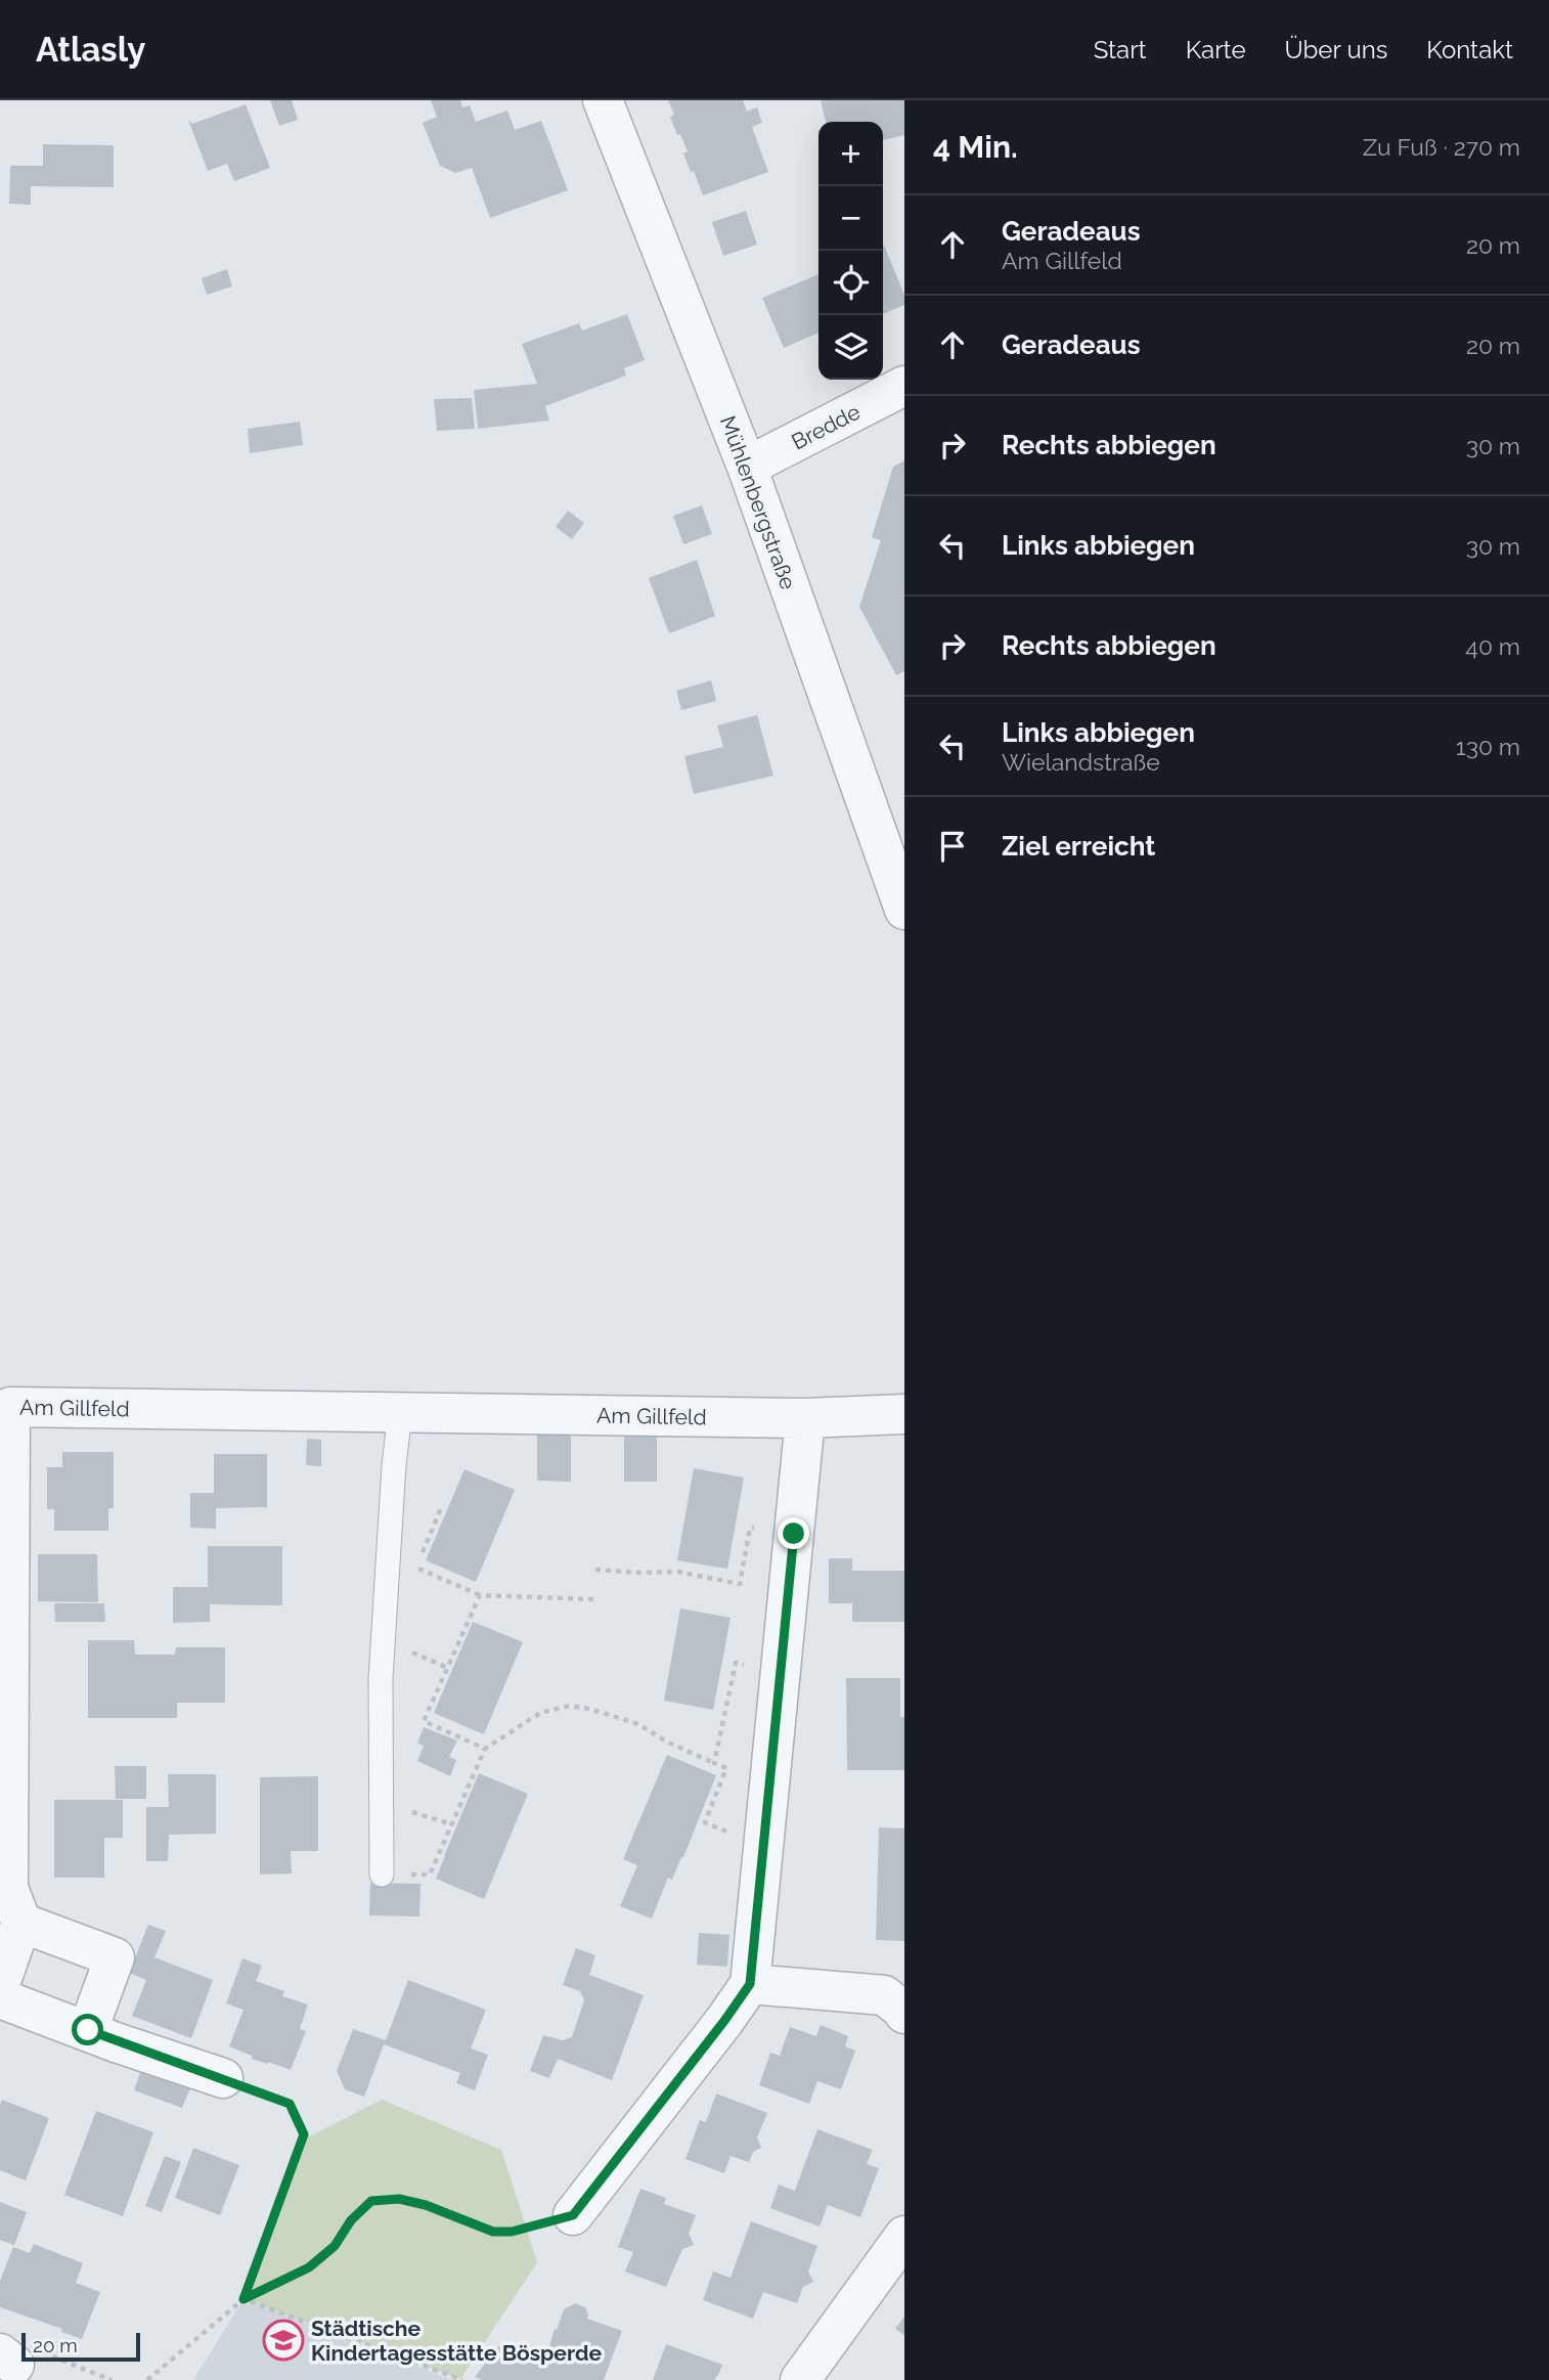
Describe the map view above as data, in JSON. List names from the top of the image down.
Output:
{
  "streets": {
    "street": ["Bredde", "Mühlenbergstraße", "Am Gillfeld"]
  },
  "crossings": [
    ["Bredde", "Mühlenbergstraße"]
  ],
  "places": {
    "school or university": ["Städtische Kindertagesstätte Bösperde"]
  },
  "scale_bar": "20 m",
  "page": {
    "header": "Atlasly",
    "nav": [
      "Start",
      "Karte",
      "Über uns",
      "Kontakt"
    ],
    "heading": ["4 Min.", "Zu Fuß · 270 m"],
    "map_buttons": ["+", "−"],
    "list": [
      ["Geradeaus", "Am Gillfeld", "20 m"],
      ["Geradeaus", "20 m"],
      ["Rechts abbiegen", "30 m"],
      ["Links abbiegen", "30 m"],
      ["Rechts abbiegen", "40 m"],
      ["Links abbiegen", "Wielandstraße", "130 m"],
      "Ziel erreicht"
    ],
    "scale": "20 m"
  }
}
